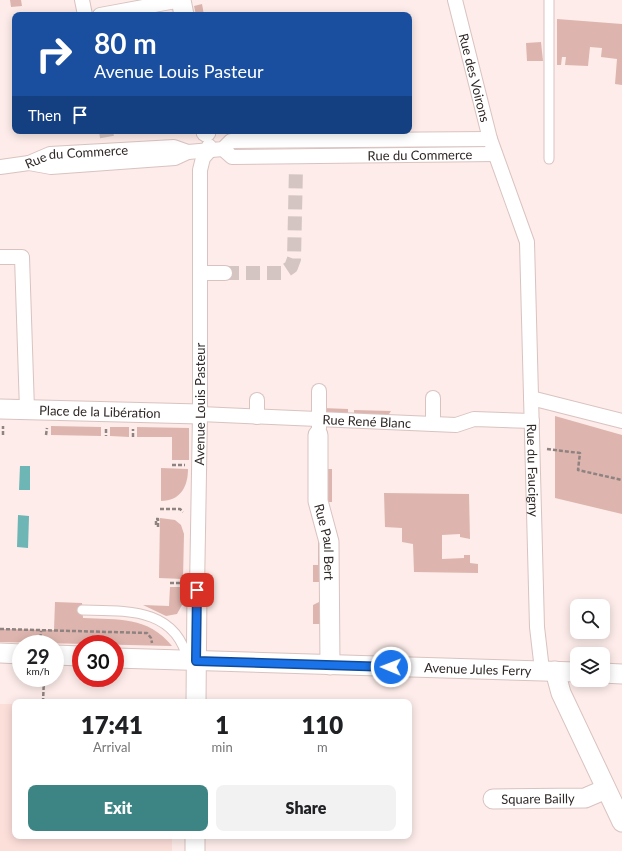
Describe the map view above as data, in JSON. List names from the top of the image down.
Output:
{
  "streets": {
    "street": [
      "Rue des Voirons",
      "Rue du Commerce",
      "Avenue Louis Pasteur",
      "Place de la Libération",
      "Rue René Blanc",
      "Rue du Faucigny",
      "Rue Paul Bert",
      "Avenue Jules Ferry",
      "Square Bailly"
    ]
  },
  "crossings": [
    ["Rue des Voirons", "Rue du Commerce"],
    ["Rue des Voirons", "Rue du Faucigny"],
    ["Rue du Commerce", "Avenue Louis Pasteur"],
    ["Avenue Louis Pasteur", "Place de la Libération"],
    ["Avenue Louis Pasteur", "Rue René Blanc"],
    ["Avenue Louis Pasteur", "Avenue Jules Ferry"],
    ["Place de la Libération", "Rue René Blanc"],
    ["Rue René Blanc", "Rue du Faucigny"],
    ["Rue René Blanc", "Rue Paul Bert"],
    ["Rue du Faucigny", "Avenue Jules Ferry"],
    ["Rue du Faucigny", "Square Bailly"],
    ["Rue Paul Bert", "Avenue Jules Ferry"]
  ],
  "page": {
    "turn": ["80 m", "Avenue Louis Pasteur"],
    "then": "Then",
    "speed": "29 km/h",
    "limit": "30",
    "eta": [
      "17:41",
      "Arrival",
      "1",
      "min",
      "110",
      "m"
    ],
    "buttons": ["Exit", "Share"]
  }
}
